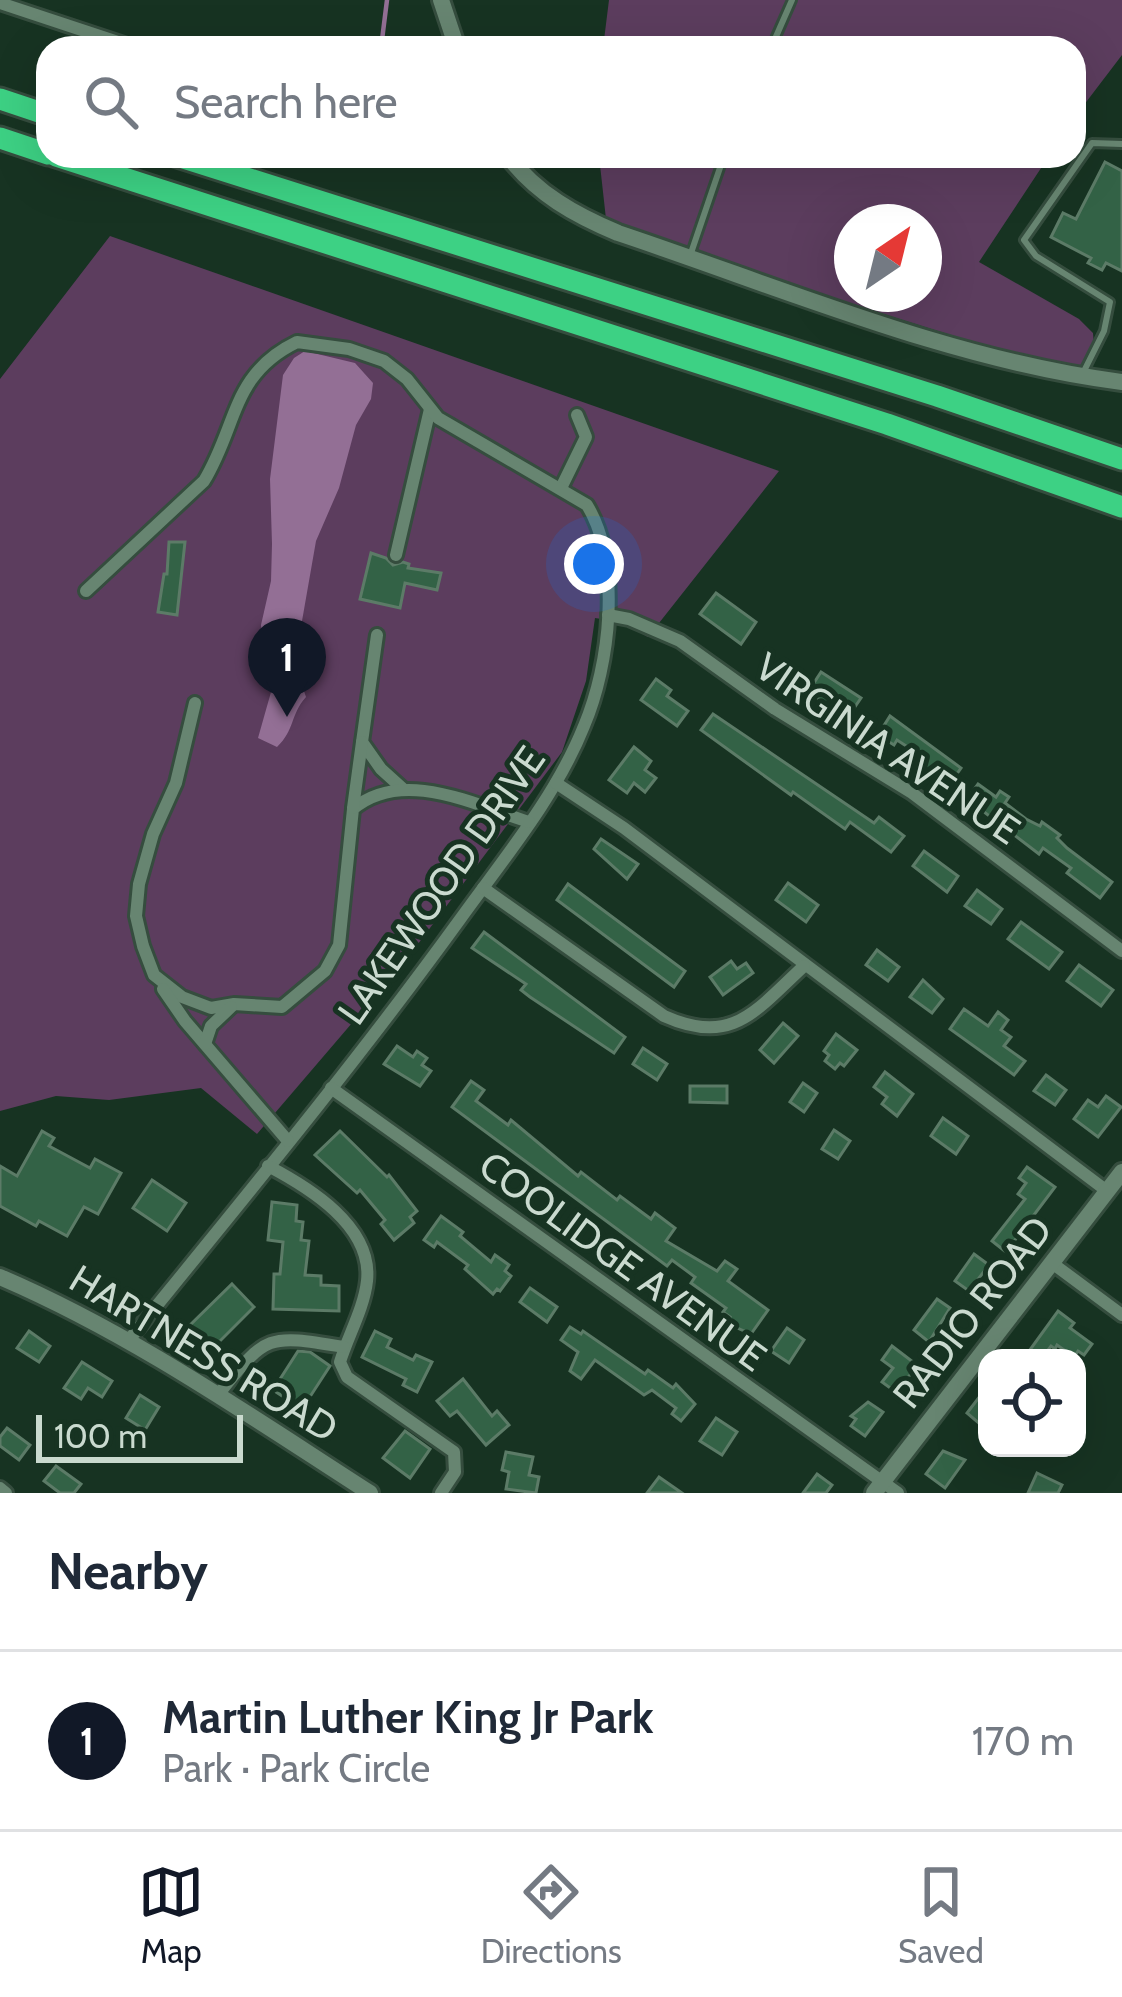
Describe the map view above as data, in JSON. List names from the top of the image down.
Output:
{
  "streets": {
    "street": [
      "VIRGINIA AVENUE",
      "LAKEWOOD DRIVE",
      "COOLIDGE AVENUE",
      "RADIO ROAD",
      "HARTNESS ROAD"
    ]
  },
  "crossings": [
    ["VIRGINIA AVENUE", "LAKEWOOD DRIVE"],
    ["LAKEWOOD DRIVE", "COOLIDGE AVENUE"],
    ["LAKEWOOD DRIVE", "HARTNESS ROAD"],
    ["COOLIDGE AVENUE", "RADIO ROAD"]
  ],
  "scale_bar": "100 m",
  "north": "top right",
  "page": {
    "search": "Search here",
    "pins": "1",
    "scale": "100 m",
    "heading": "Nearby",
    "list": [
      {
        "mark": "1",
        "name": "Martin Luther King Jr Park",
        "note": "Park · Park Circle",
        "value": "170 m"
      }
    ],
    "nav": ["Map", "Directions", "Saved"]
  }
}
